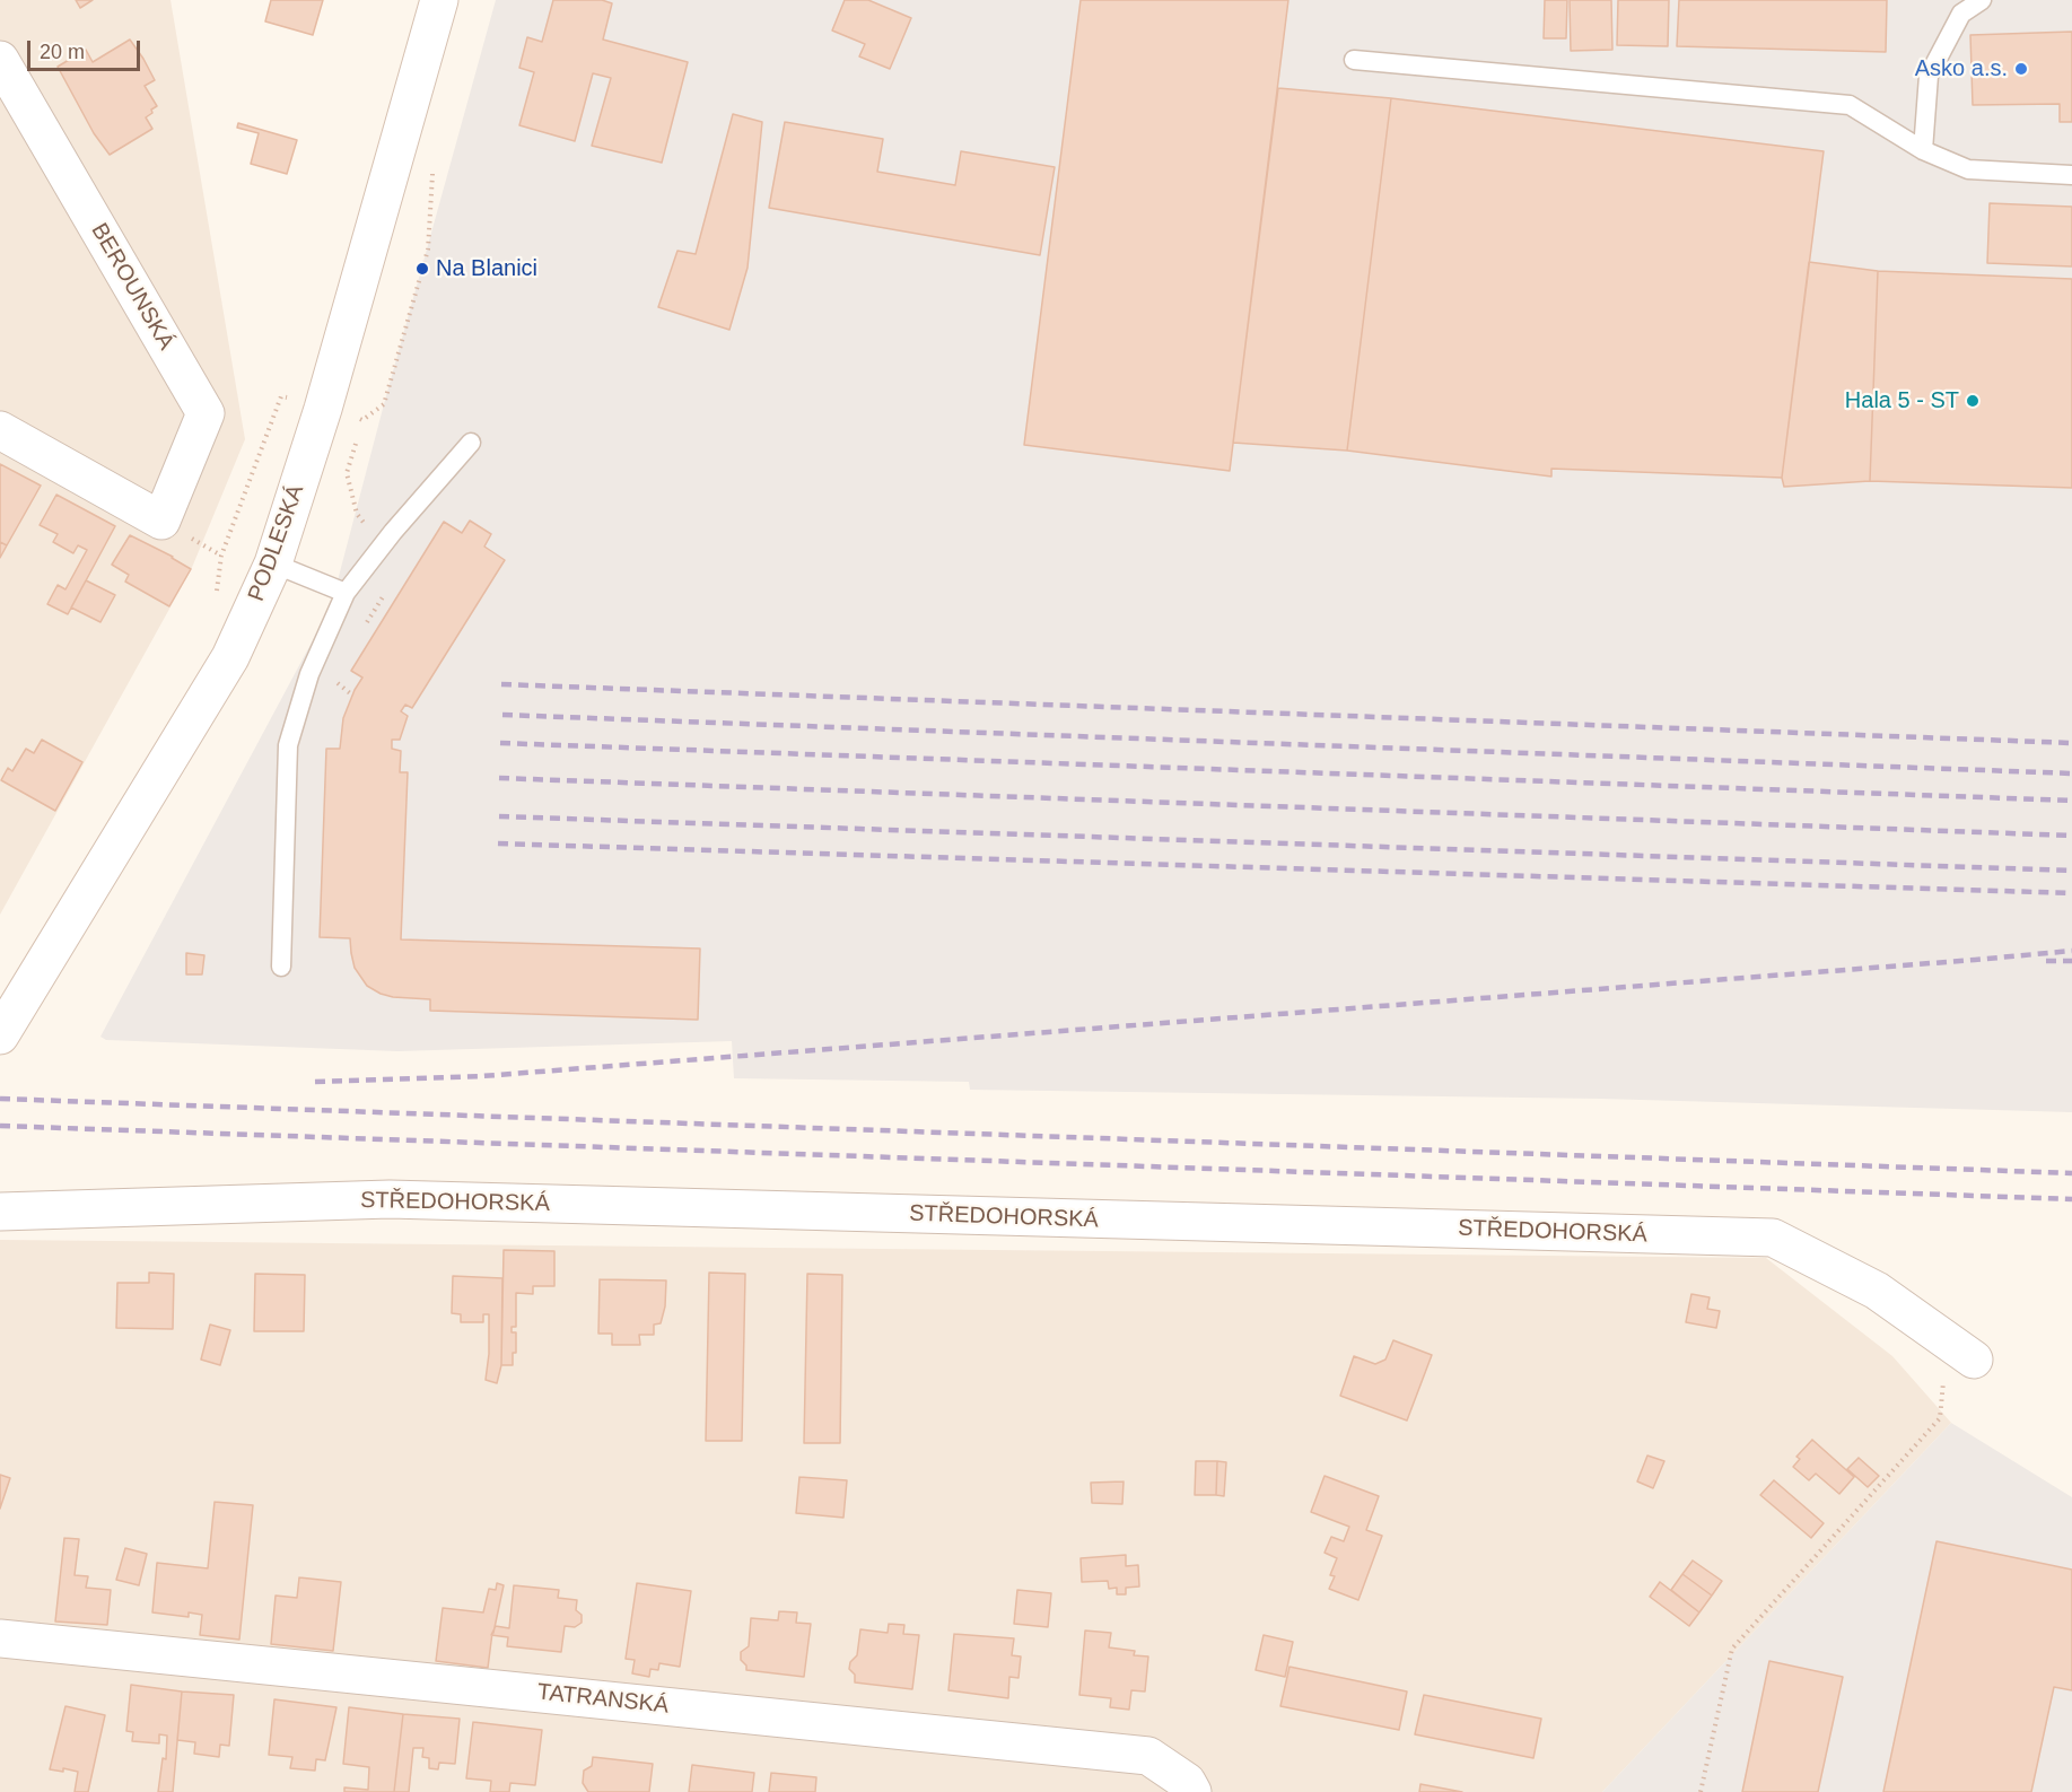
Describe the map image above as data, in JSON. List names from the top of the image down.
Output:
{
  "streets": {
    "street": [
      "BEROUNSKÁ",
      "PODLESKÁ",
      "STŘEDOHORSKÁ",
      "TATRANSKÁ"
    ]
  },
  "places": ["Asko a.s.", "Na Blanici", "Hala 5 - ST"],
  "scale_bar": "20 m"
}
